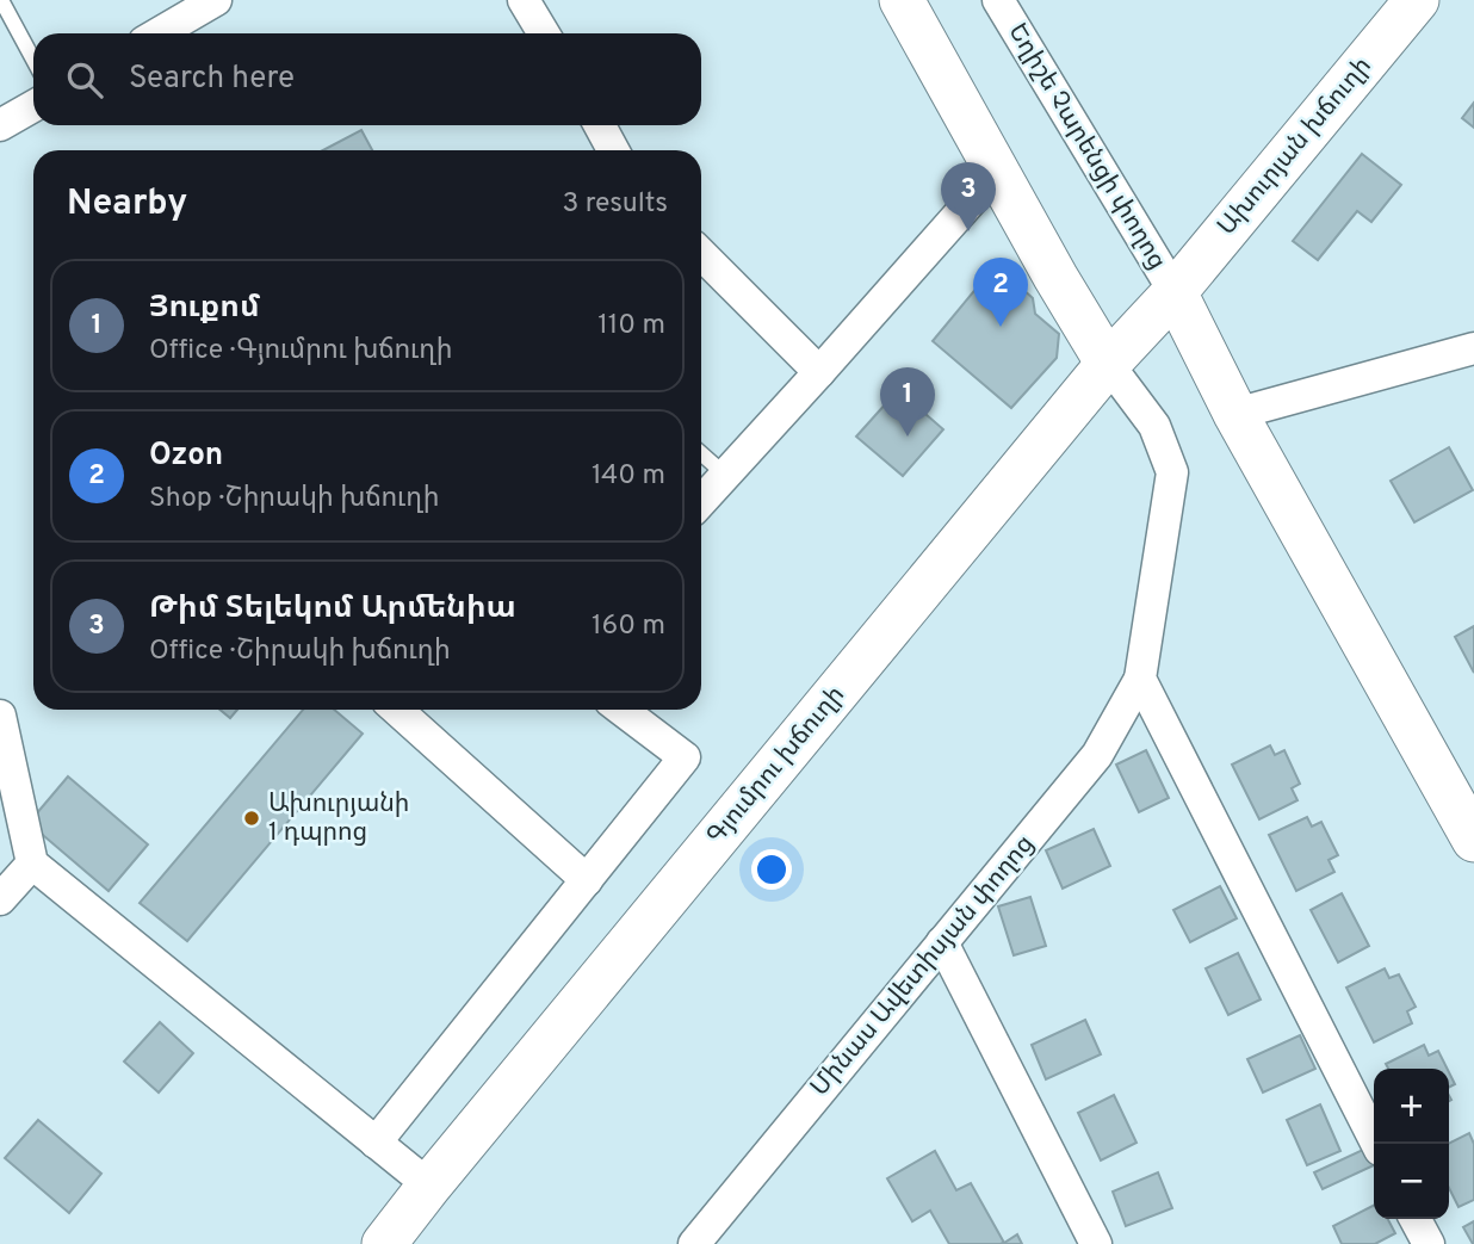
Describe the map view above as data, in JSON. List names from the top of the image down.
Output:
{
  "streets": {
    "main road": ["Ախուրյան խճուղի", "Գյումրու խճուղի"],
    "street": ["Եղիշե Չարենցի փողոց", "Մինաս Ավետիսյան փողոց"]
  },
  "crossings": [
    ["Եղիշե Չարենցի փողոց", "Ախուրյան խճուղի"],
    ["Եղիշե Չարենցի փողոց", "Գյումրու խճուղի"],
    ["Ախուրյան խճուղի", "Գյումրու խճուղի"]
  ],
  "places": ["Ախուրյանի 1 դպրոց"],
  "page": {
    "search": "Search here",
    "heading": ["Nearby", "3 results"],
    "pins": ["3", "2", "1"],
    "list": [
      {
        "mark": "1",
        "name": "Յուքոմ",
        "note": "Office · Գյումրու խճուղի",
        "value": "110 m"
      },
      {
        "mark": "2",
        "name": "Ozon",
        "note": "Shop · Շիրակի խճուղի",
        "value": "140 m"
      },
      {
        "mark": "3",
        "name": "Թիմ Տելեկոմ Արմենիա",
        "note": "Office · Շիրակի խճուղի",
        "value": "160 m"
      }
    ],
    "map_buttons": ["+", "−"]
  }
}
